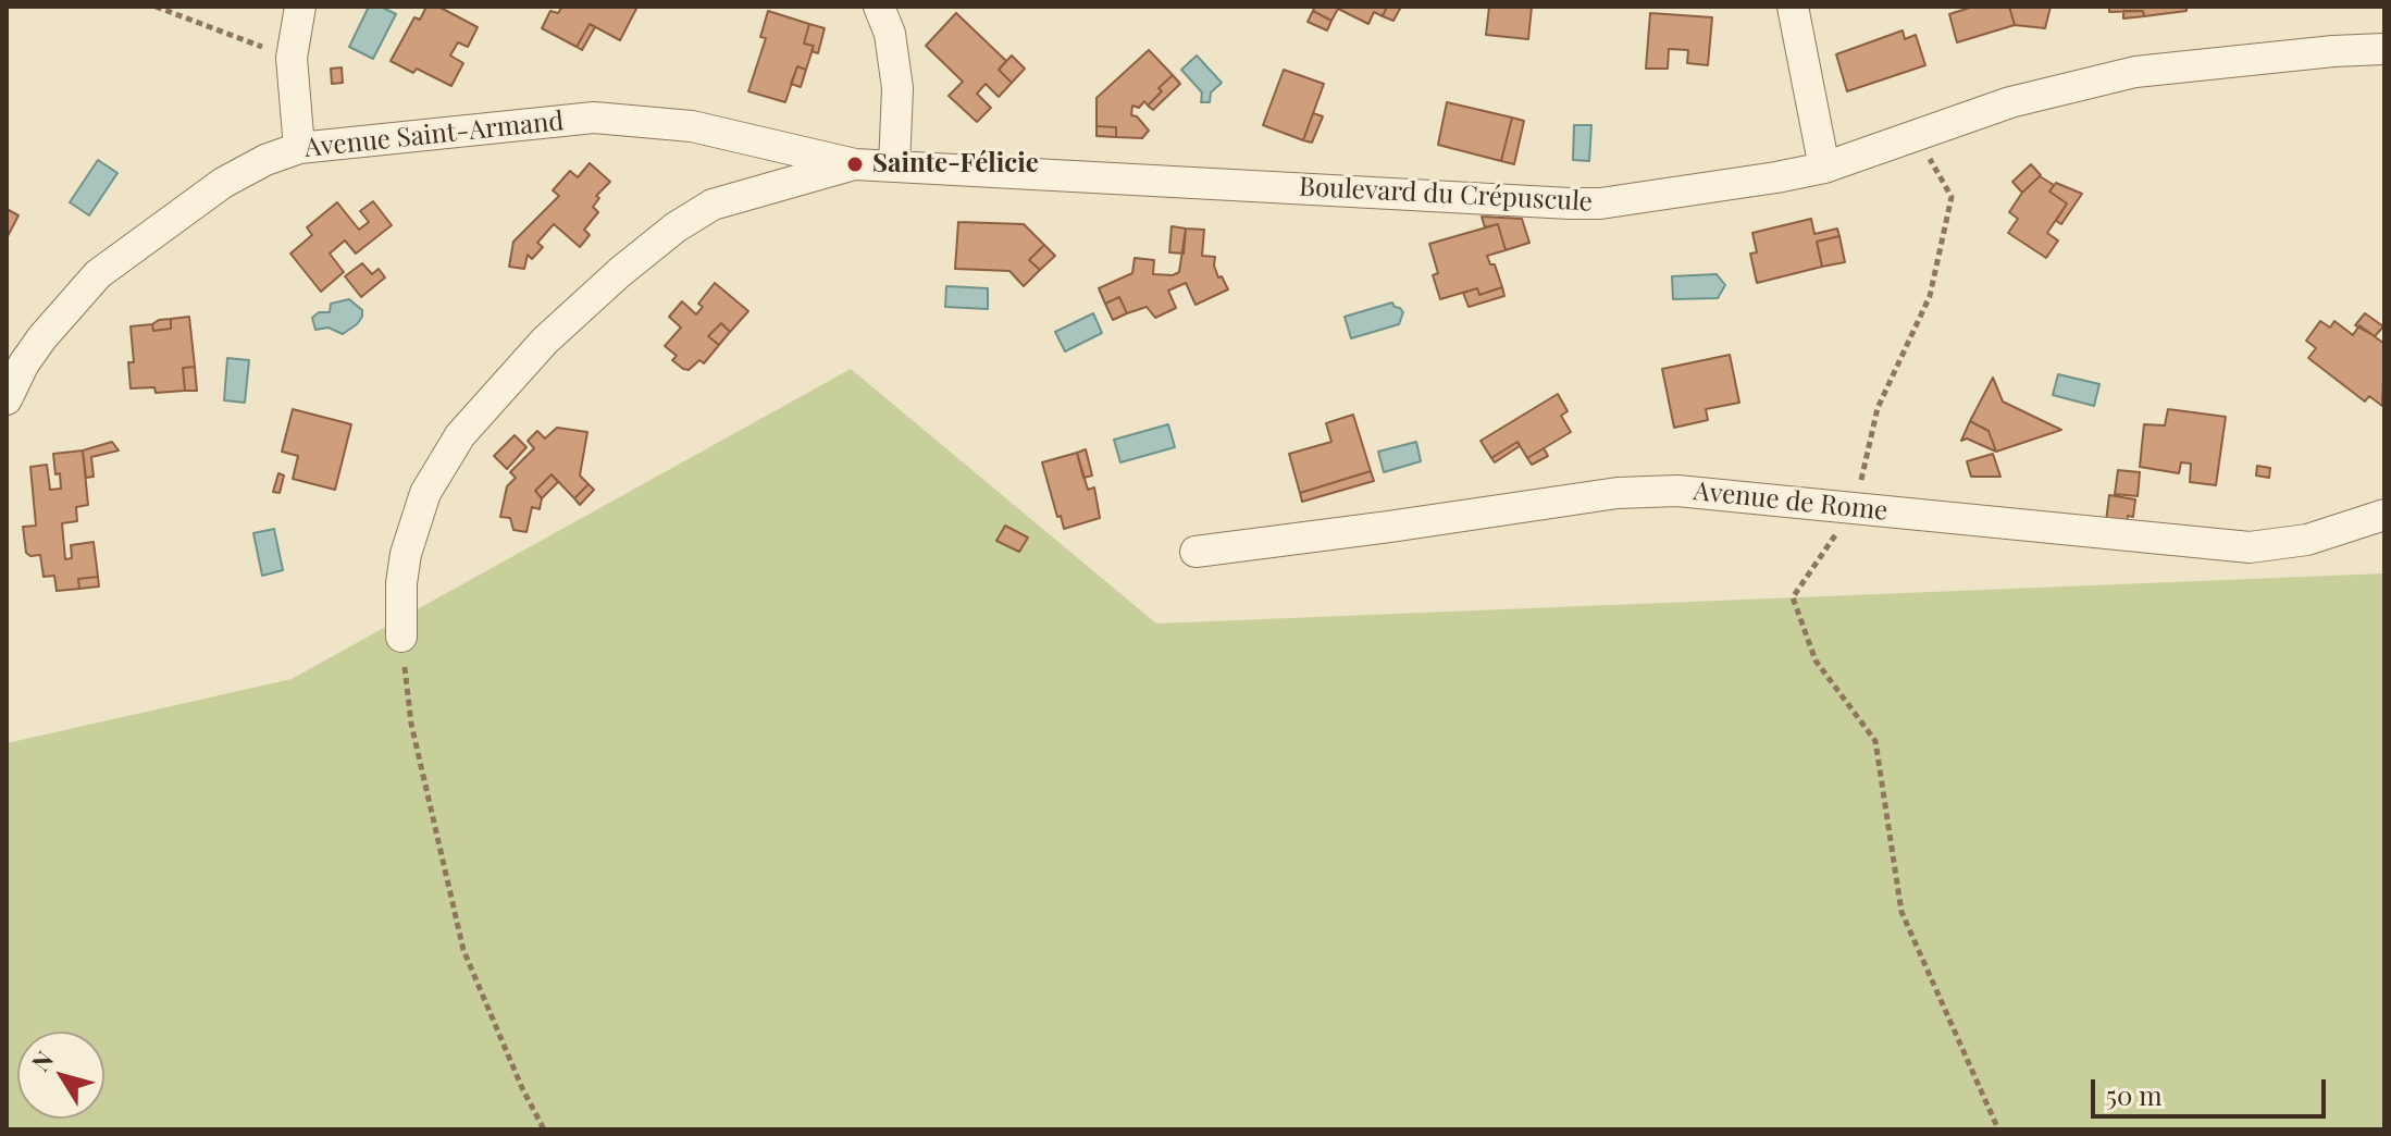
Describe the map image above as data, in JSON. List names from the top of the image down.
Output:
{
  "streets": {
    "street": ["Avenue Saint-Armand", "Boulevard du Crépuscule", "Avenue de Rome"]
  },
  "crossings": [
    ["Avenue Saint-Armand", "Boulevard du Crépuscule"]
  ],
  "places": ["Sainte-Félicie"],
  "scale_bar": "50 m",
  "north": "top left"
}
